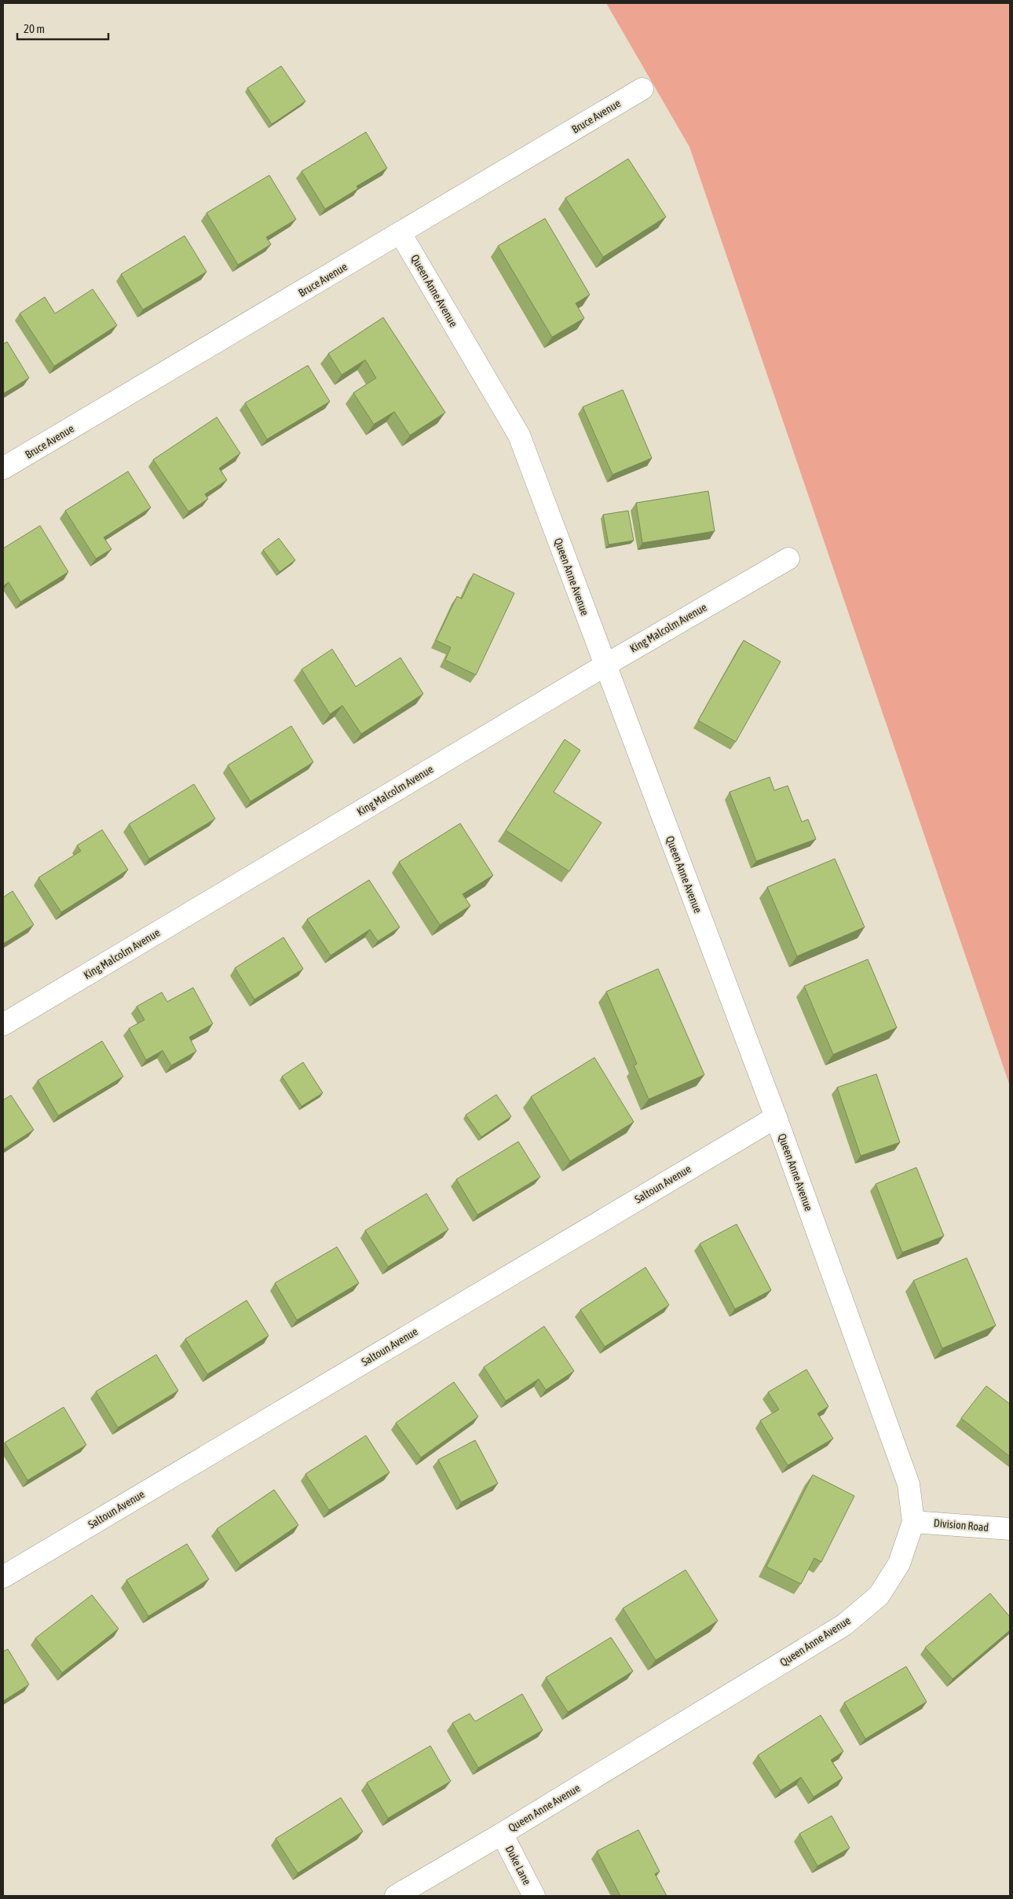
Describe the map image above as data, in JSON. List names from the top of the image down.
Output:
{
  "streets": {
    "street": [
      "Bruce Avenue",
      "Queen Anne Avenue",
      "King Malcolm Avenue",
      "Saltoun Avenue",
      "Division Road",
      "Duke Lane"
    ]
  },
  "crossings": [
    ["Bruce Avenue", "Queen Anne Avenue"],
    ["Queen Anne Avenue", "King Malcolm Avenue"],
    ["Queen Anne Avenue", "Saltoun Avenue"],
    ["Queen Anne Avenue", "Division Road"],
    ["Queen Anne Avenue", "Duke Lane"]
  ],
  "scale_bar": "20 m"
}
